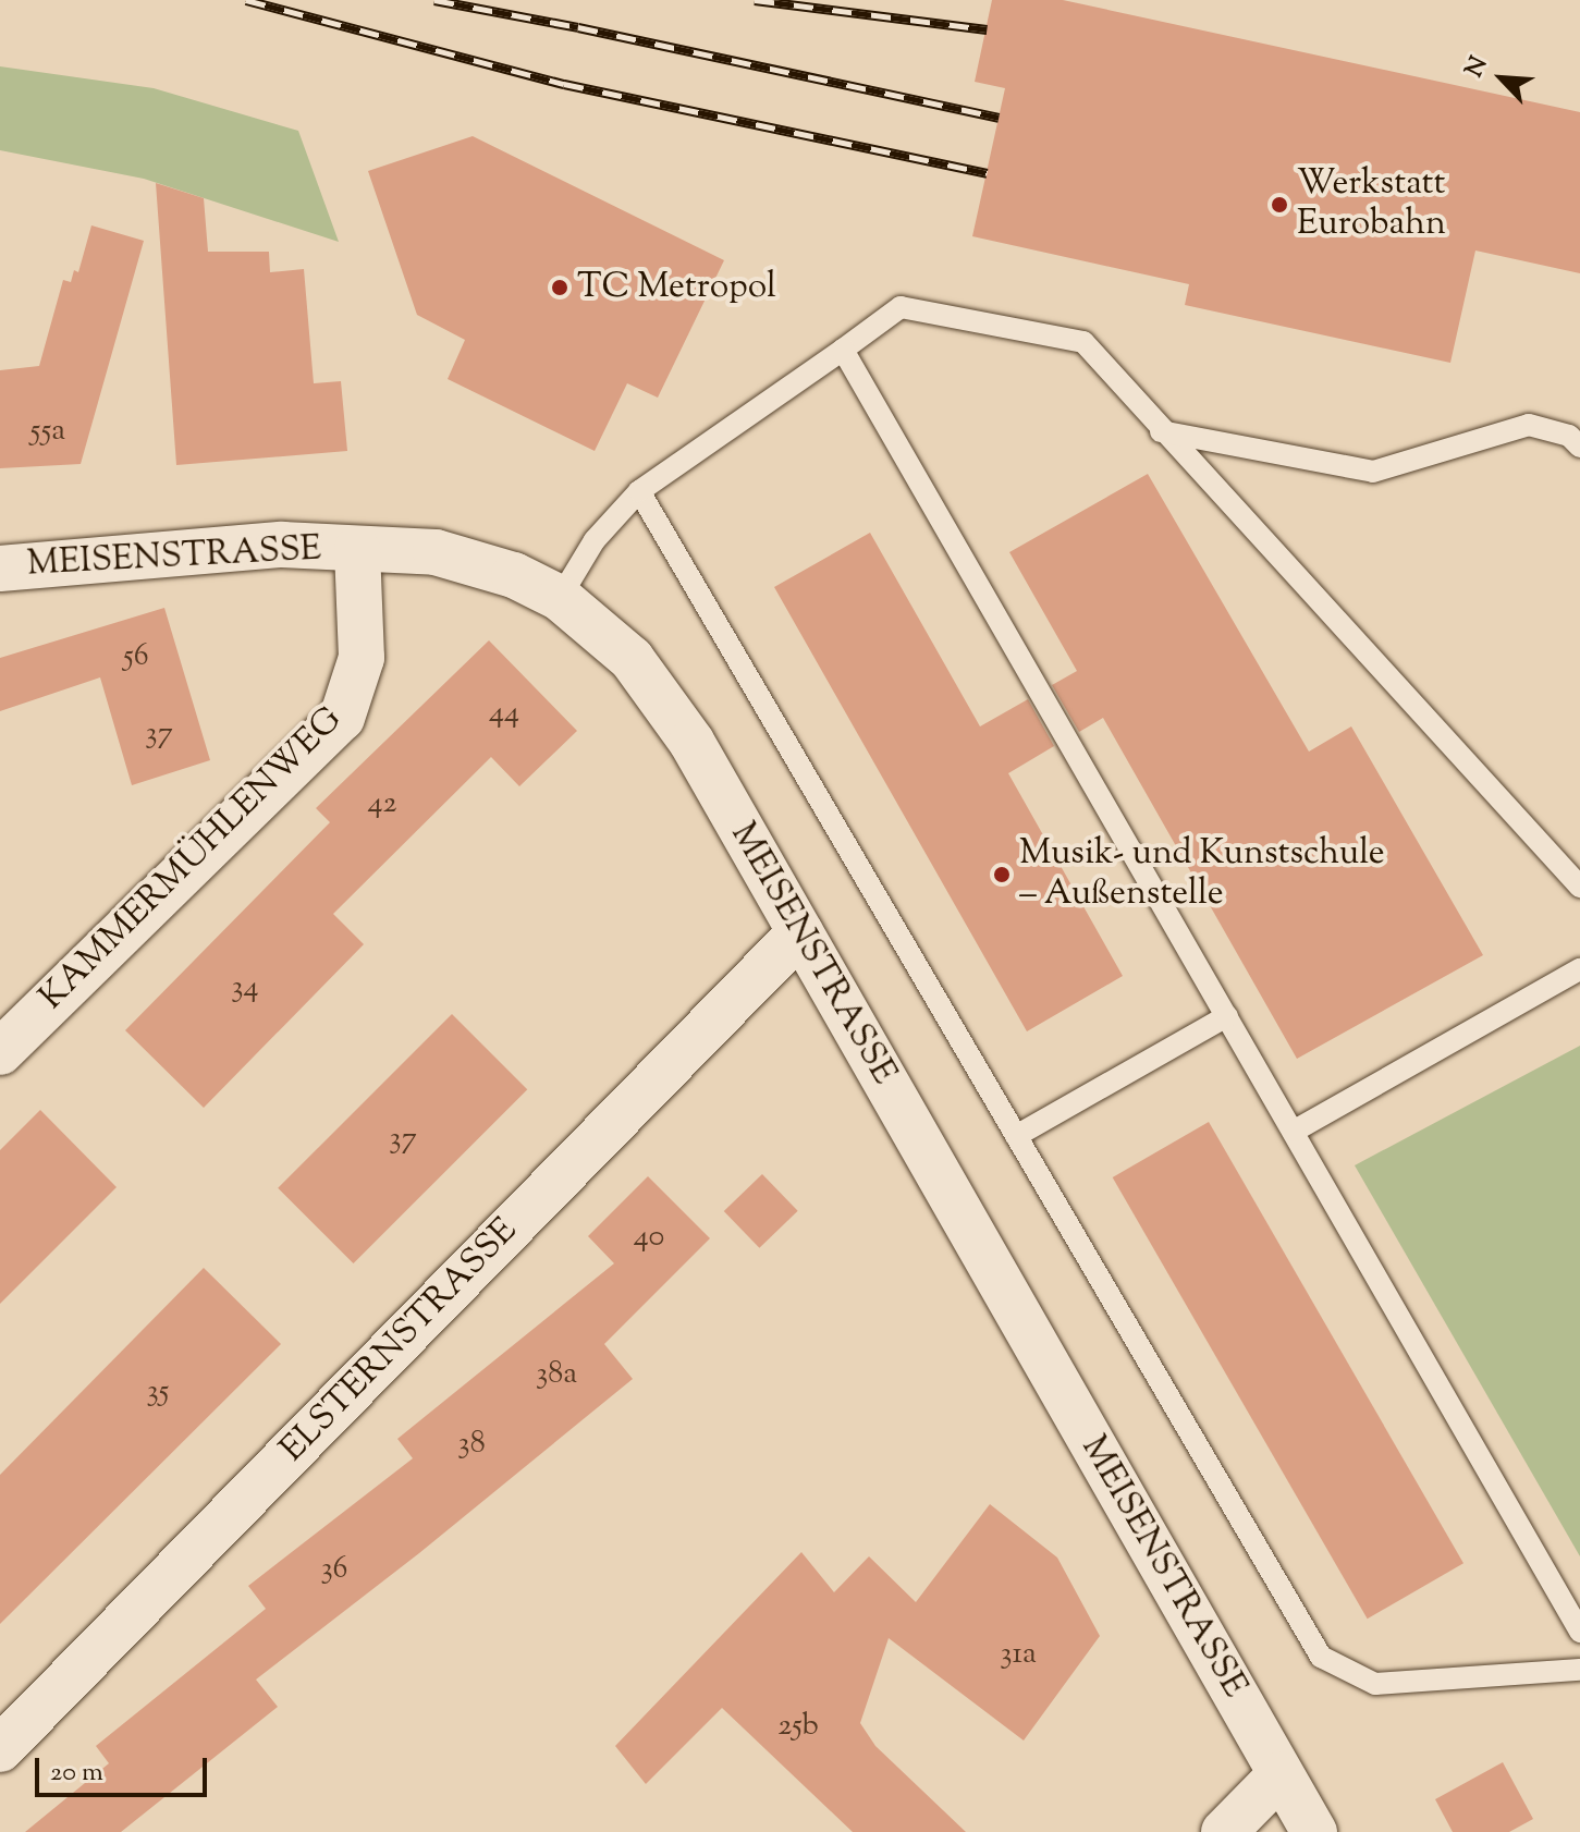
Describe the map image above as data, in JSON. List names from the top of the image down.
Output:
{
  "streets": {
    "street": ["MEISENSTRASSE", "KAMMERMÜHLENWEG", "ELSTERNSTRASSE"]
  },
  "crossings": [
    ["MEISENSTRASSE", "KAMMERMÜHLENWEG"],
    ["MEISENSTRASSE", "ELSTERNSTRASSE"]
  ],
  "places": ["Werkstatt Eurobahn", "TC Metropol", "Musik- und Kunstschule – Außenstelle"],
  "house_numbers": [
    "55a",
    "56",
    "44",
    "37",
    "42",
    "34",
    "37",
    "40",
    "38a",
    "35",
    "38",
    "36",
    "31a",
    "25b"
  ],
  "scale_bar": "20 m",
  "north": "top left"
}
